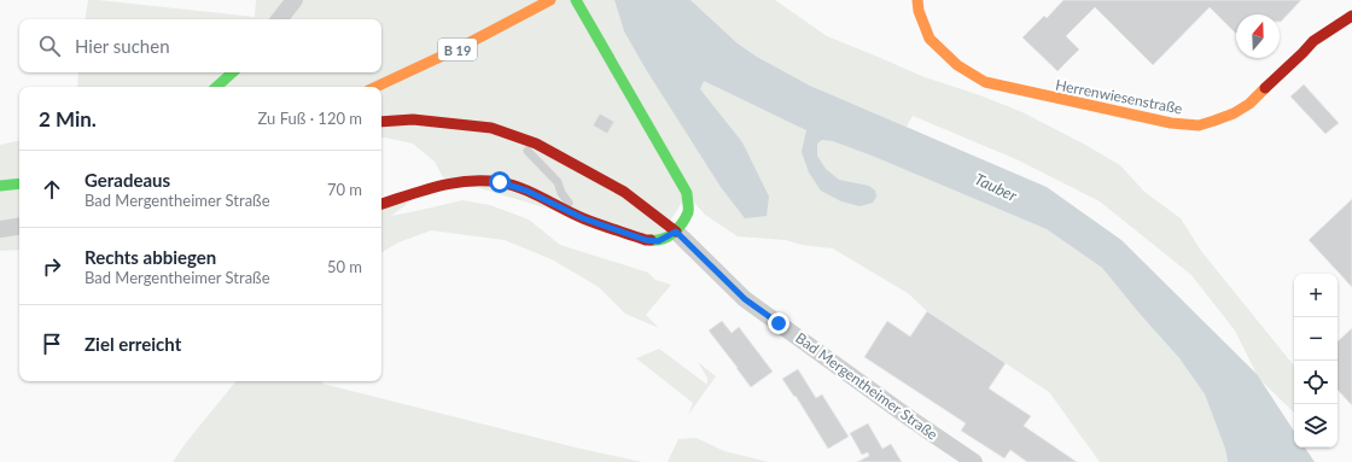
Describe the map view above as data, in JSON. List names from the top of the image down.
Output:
{
  "streets": {
    "street": ["B 19", "Herrenwiesenstraße", "Bad Mergentheimer Straße"]
  },
  "water": ["Tauber"],
  "north": "top",
  "page": {
    "search": "Hier suchen",
    "heading": ["2 Min.", "Zu Fuß · 120 m"],
    "list": [
      ["Geradeaus", "Bad Mergentheimer Straße", "70 m"],
      ["Rechts abbiegen", "Bad Mergentheimer Straße", "50 m"],
      "Ziel erreicht"
    ],
    "map_buttons": ["+", "−"]
  }
}
